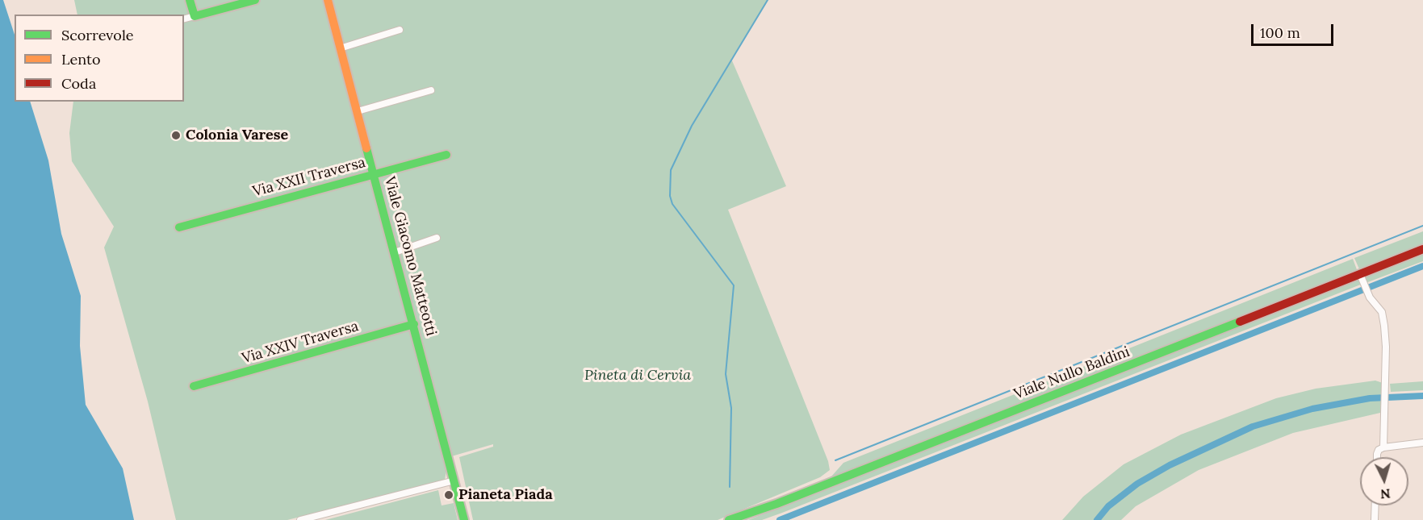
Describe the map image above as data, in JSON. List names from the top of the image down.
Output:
{
  "streets": {
    "street": [
      "Via XXII Traversa",
      "Viale Giacomo Matteotti",
      "Via XXIV Traversa",
      "Viale Nullo Baldini"
    ]
  },
  "crossings": [
    ["Via XXII Traversa", "Viale Giacomo Matteotti"],
    ["Viale Giacomo Matteotti", "Via XXIV Traversa"]
  ],
  "parks": ["Pineta di Cervia"],
  "places": ["Colonia Varese", "Pianeta Piada"],
  "legend": ["Scorrevole", "Lento", "Coda"],
  "scale_bar": "100 m",
  "north": "bottom"
}
